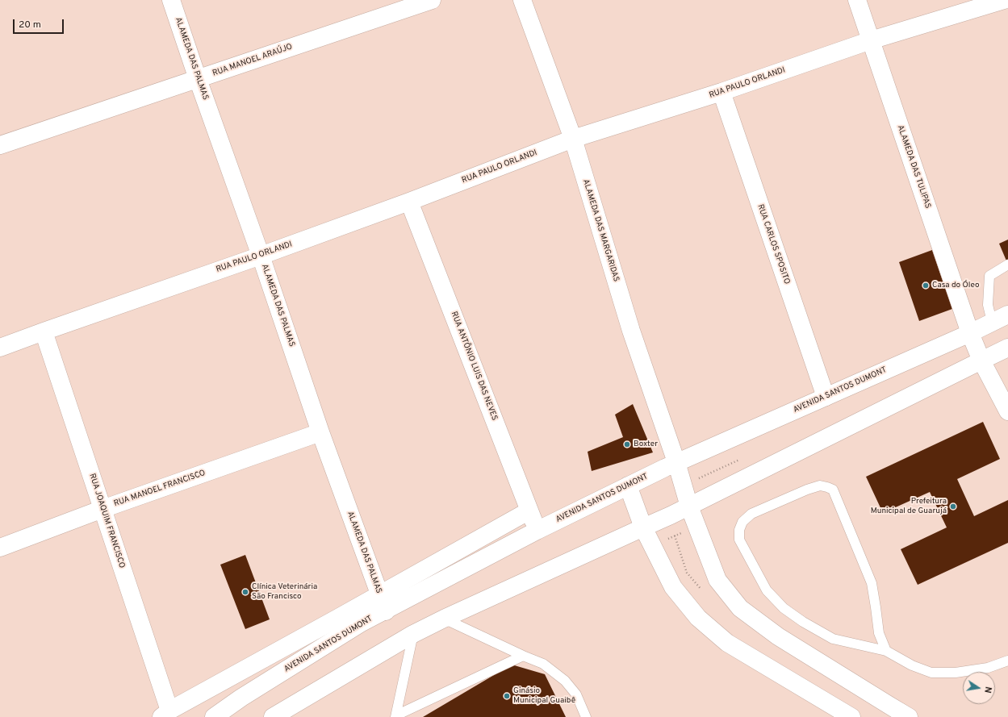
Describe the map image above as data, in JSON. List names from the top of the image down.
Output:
{
  "streets": {
    "street": [
      "ALAMEDA DAS PALMAS",
      "RUA MANOEL ARAÚJO",
      "RUA PAULO ORLANDI",
      "ALAMEDA DAS TULIPAS",
      "ALAMEDA DAS MARGARIDAS",
      "RUA CARLOS SPOSITO",
      "RUA ANTÔNIO LUIS DAS NEVES",
      "AVENIDA SANTOS DUMONT",
      "RUA MANOEL FRANCISCO",
      "RUA JOAQUIM FRANCISCO"
    ]
  },
  "crossings": [
    ["ALAMEDA DAS PALMAS", "RUA MANOEL ARAÚJO"],
    ["ALAMEDA DAS PALMAS", "RUA PAULO ORLANDI"],
    ["ALAMEDA DAS PALMAS", "AVENIDA SANTOS DUMONT"],
    ["ALAMEDA DAS PALMAS", "RUA MANOEL FRANCISCO"],
    ["RUA PAULO ORLANDI", "ALAMEDA DAS TULIPAS"],
    ["RUA PAULO ORLANDI", "ALAMEDA DAS MARGARIDAS"],
    ["RUA PAULO ORLANDI", "RUA CARLOS SPOSITO"],
    ["RUA PAULO ORLANDI", "RUA ANTÔNIO LUIS DAS NEVES"],
    ["RUA PAULO ORLANDI", "RUA JOAQUIM FRANCISCO"],
    ["ALAMEDA DAS TULIPAS", "AVENIDA SANTOS DUMONT"],
    ["ALAMEDA DAS MARGARIDAS", "AVENIDA SANTOS DUMONT"],
    ["RUA CARLOS SPOSITO", "AVENIDA SANTOS DUMONT"],
    ["RUA ANTÔNIO LUIS DAS NEVES", "AVENIDA SANTOS DUMONT"],
    ["AVENIDA SANTOS DUMONT", "RUA JOAQUIM FRANCISCO"],
    ["RUA MANOEL FRANCISCO", "RUA JOAQUIM FRANCISCO"]
  ],
  "places": [
    "Casa do Óleo",
    "Boxter",
    "Prefeitura Municipal de Guarujá",
    "Clínica Veterinária São Francisco",
    "Ginásio Municipal Guaibê"
  ],
  "scale_bar": "20 m",
  "north": "right"
}
